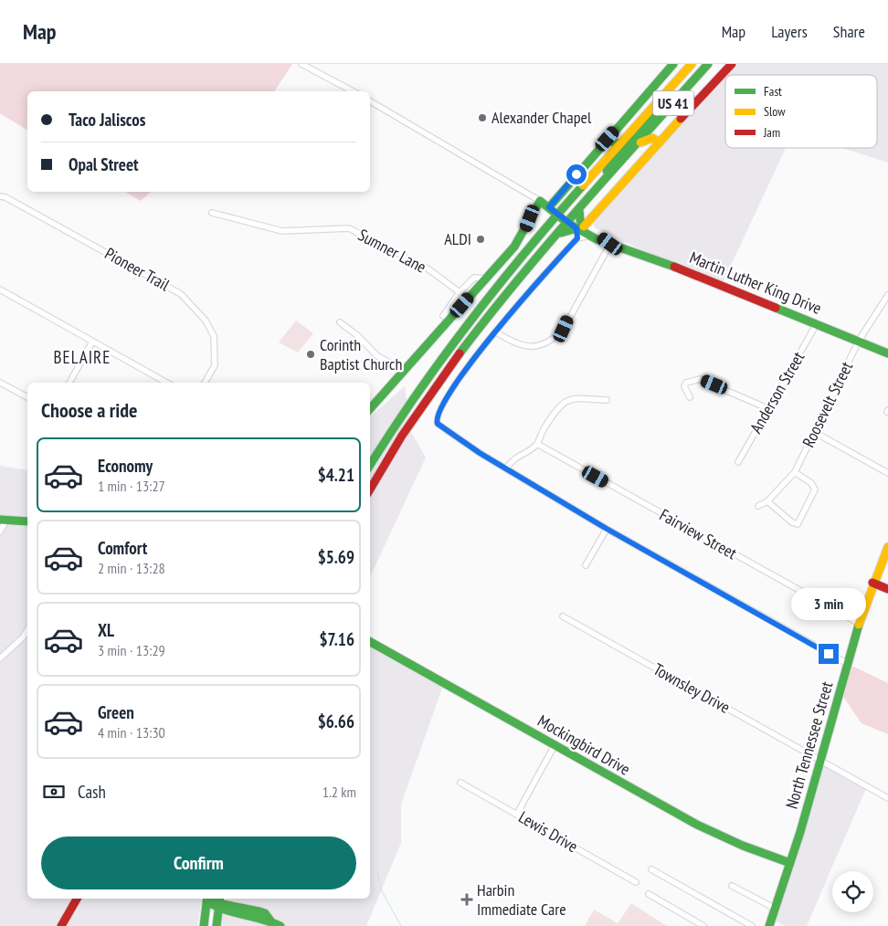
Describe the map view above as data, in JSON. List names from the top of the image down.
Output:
{
  "streets": {
    "main road": [
      "US 41",
      "Martin Luther King Drive",
      "Mockingbird Drive",
      "North Tennessee Street"
    ],
    "street": [
      "Sumner Lane",
      "Pioneer Trail",
      "Anderson Street",
      "Roosevelt Street",
      "Fairview Street",
      "Townsley Drive",
      "Lewis Drive"
    ]
  },
  "crossings": [
    ["US 41", "Martin Luther King Drive"],
    ["Martin Luther King Drive", "Anderson Street"],
    ["Martin Luther King Drive", "Roosevelt Street"],
    ["Fairview Street", "North Tennessee Street"],
    ["Townsley Drive", "North Tennessee Street"],
    ["Mockingbird Drive", "North Tennessee Street"]
  ],
  "districts": ["BELAIRE"],
  "places": {
    "other": ["Alexander Chapel", "ALDI", "Corinth Baptist Church"],
    "health": ["Harbin Immediate Care"]
  },
  "legend": ["Fast", "Slow", "Jam"],
  "page": {
    "header": "Map",
    "nav": ["Map", "Layers", "Share"],
    "banner": ["Taco Jaliscos", "Opal Street"],
    "heading": "Choose a ride",
    "list": [
      {
        "name": "Economy",
        "note": "1 min · 13:27",
        "value": "$4.21"
      },
      {
        "name": "Comfort",
        "note": "2 min · 13:28",
        "value": "$5.69"
      },
      {
        "name": "XL",
        "note": "3 min · 13:29",
        "value": "$7.16"
      },
      {
        "name": "Green",
        "note": "4 min · 13:30",
        "value": "$6.66"
      }
    ],
    "bubble": "3 min",
    "pay": ["Cash", "1.2 km"],
    "buttons": "Confirm"
  }
}
